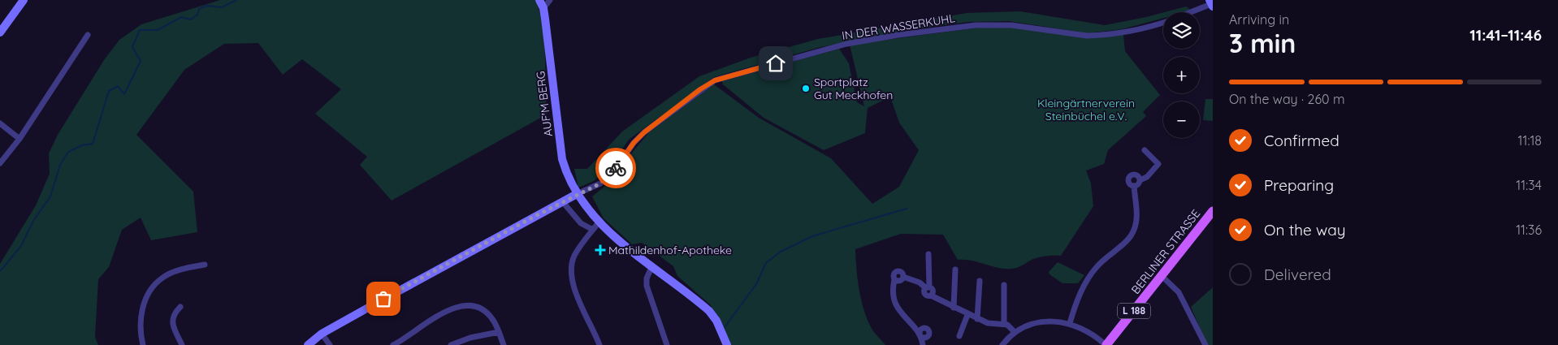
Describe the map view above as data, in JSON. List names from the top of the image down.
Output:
{
  "streets": {
    "main road": ["BERLINER STRASSE", "L 188"],
    "street": ["IN DER WASSERKUHL", "AUF'M BERG"]
  },
  "crossings": [
    ["IN DER WASSERKUHL", "AUF'M BERG"]
  ],
  "parks": ["Kleingärtnerverein Steinbüchel e.V."],
  "places": {
    "other": ["Sportplatz Gut Meckhofen"],
    "health": ["Mathildenhof-Apotheke"]
  },
  "page": {
    "heading": ["3 min", "Arriving in", "11:41–11:46"],
    "map_buttons": ["+", "−"],
    "bar": "On the way · 260 m",
    "list": [
      ["Confirmed", "11:18"],
      ["Preparing", "11:34"],
      ["On the way", "11:36"],
      "Delivered"
    ]
  }
}
